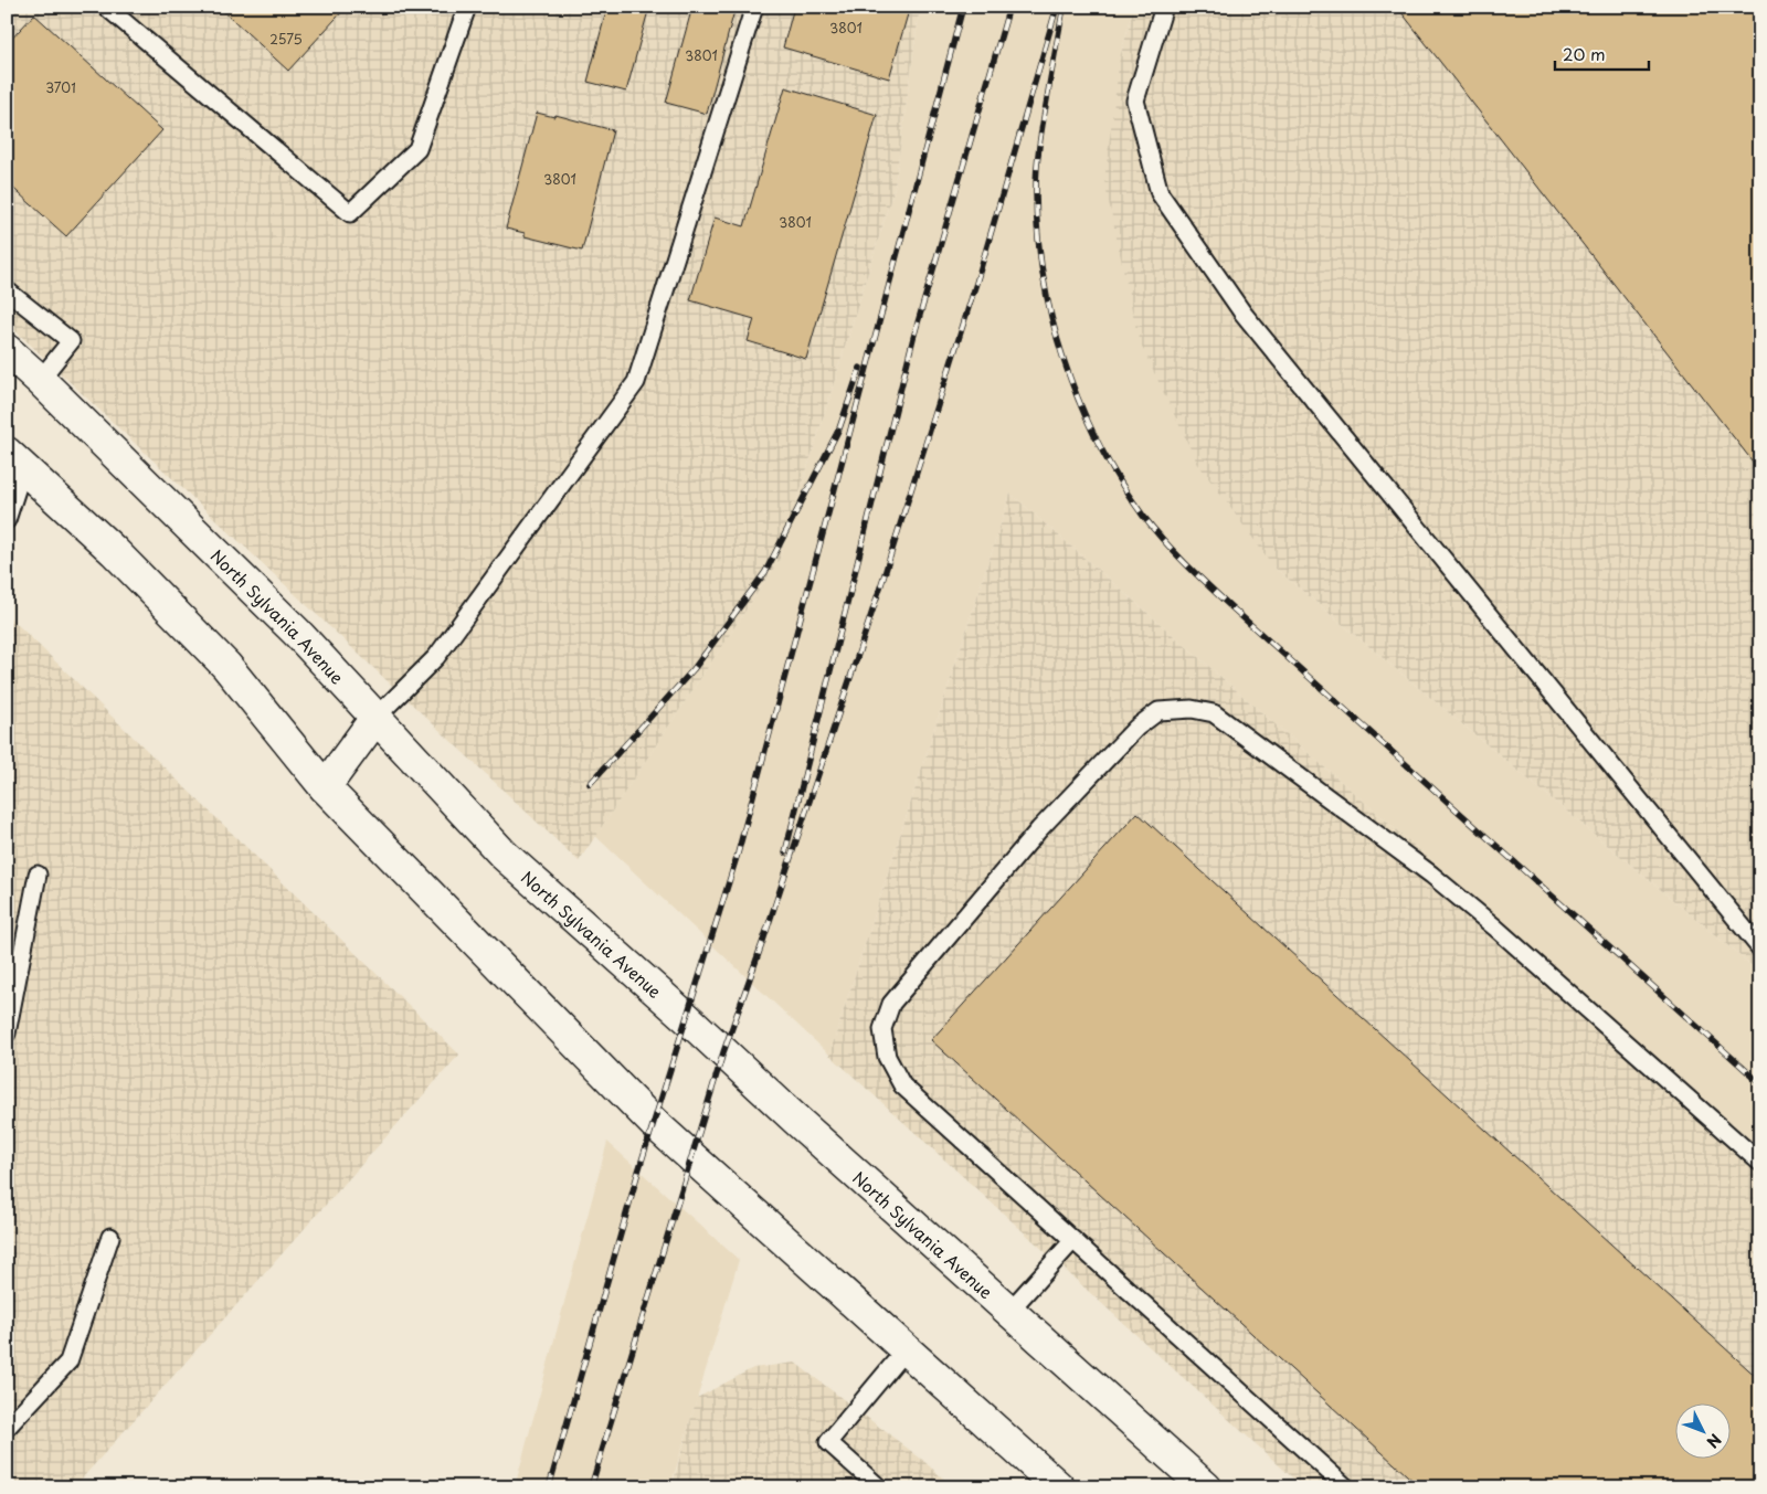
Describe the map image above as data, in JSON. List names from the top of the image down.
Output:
{
  "streets": {
    "main road": ["North Sylvania Avenue"]
  },
  "house_numbers": [
    "3801",
    "2575",
    "3801",
    "3701",
    "3801",
    "3801"
  ],
  "scale_bar": "20 m",
  "north": "bottom right"
}
